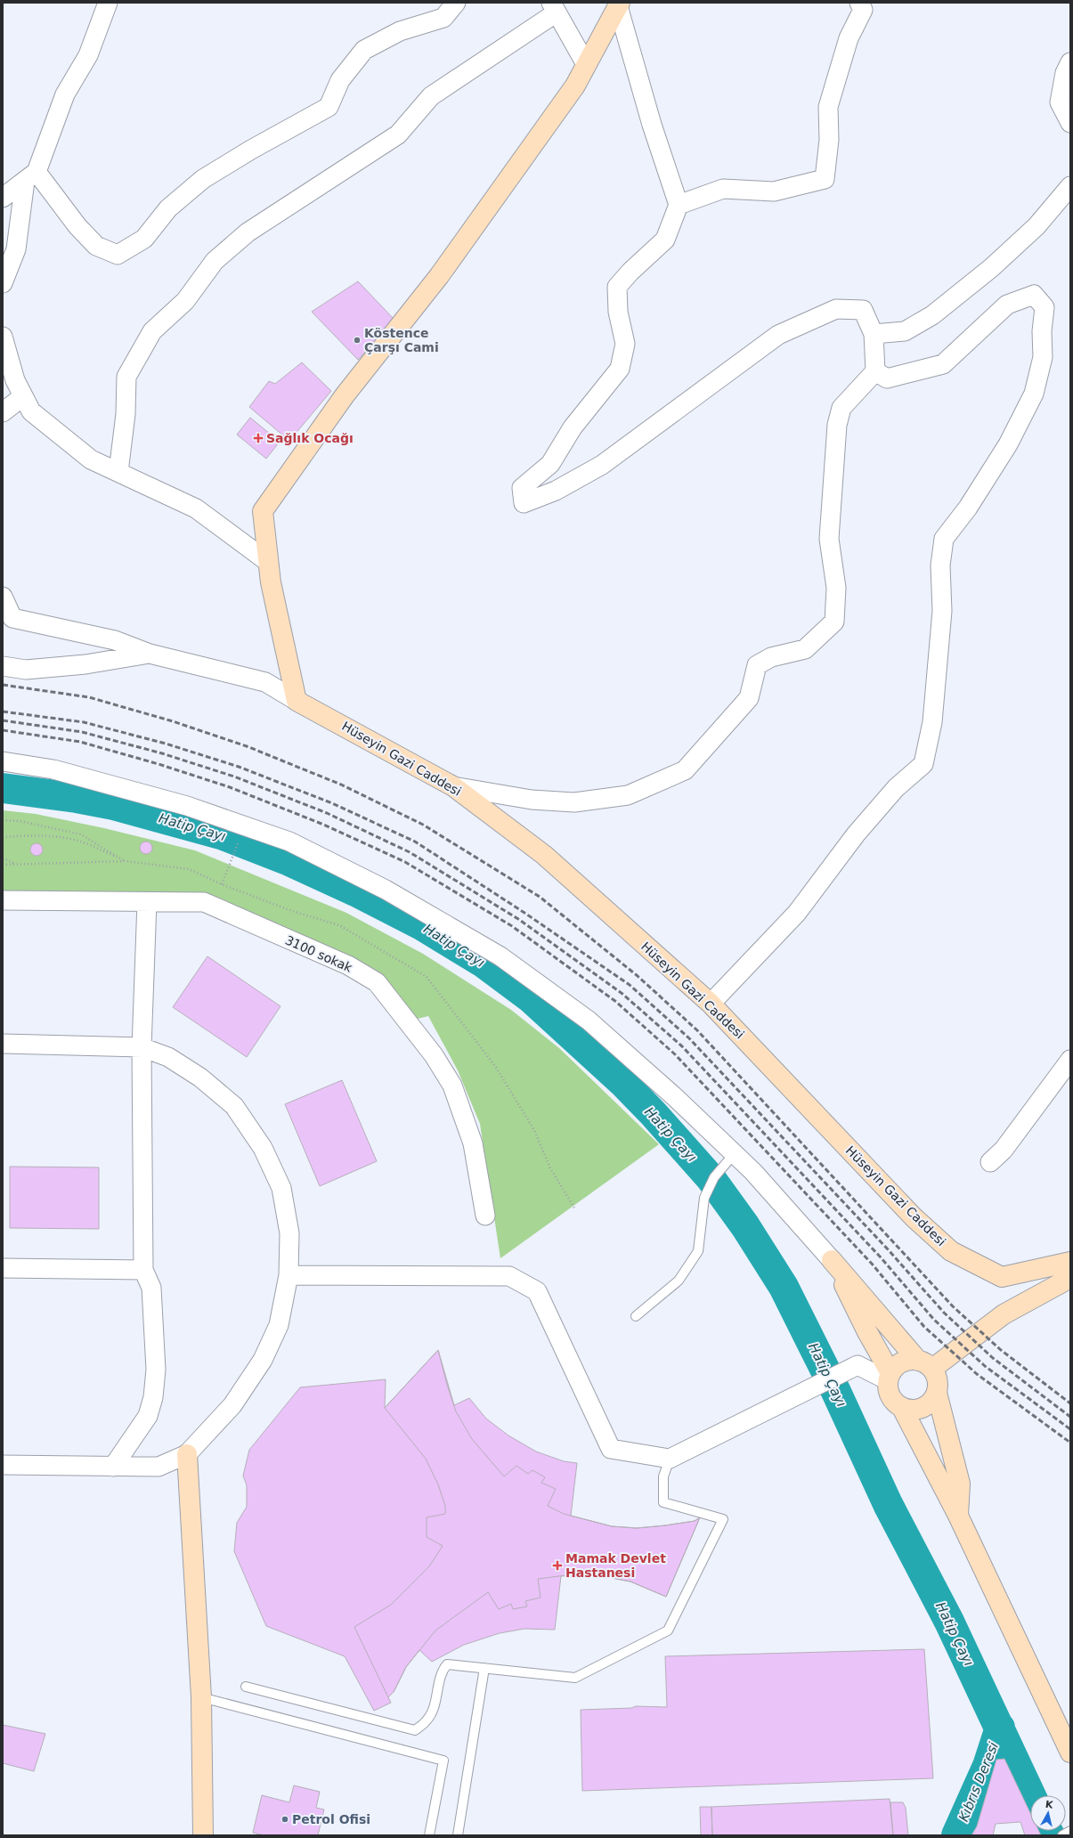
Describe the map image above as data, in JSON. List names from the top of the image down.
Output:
{
  "streets": {
    "street": ["Hüseyin Gazi Caddesi", "3100 sokak"]
  },
  "water": ["Hatip Çayı", "Kıbrıs Deresi"],
  "places": {
    "other": ["Köstence Çarşı Cami", "Petrol Ofisi"],
    "health": ["Sağlık Ocağı", "Mamak Devlet Hastanesi"]
  },
  "north": "top"
}
